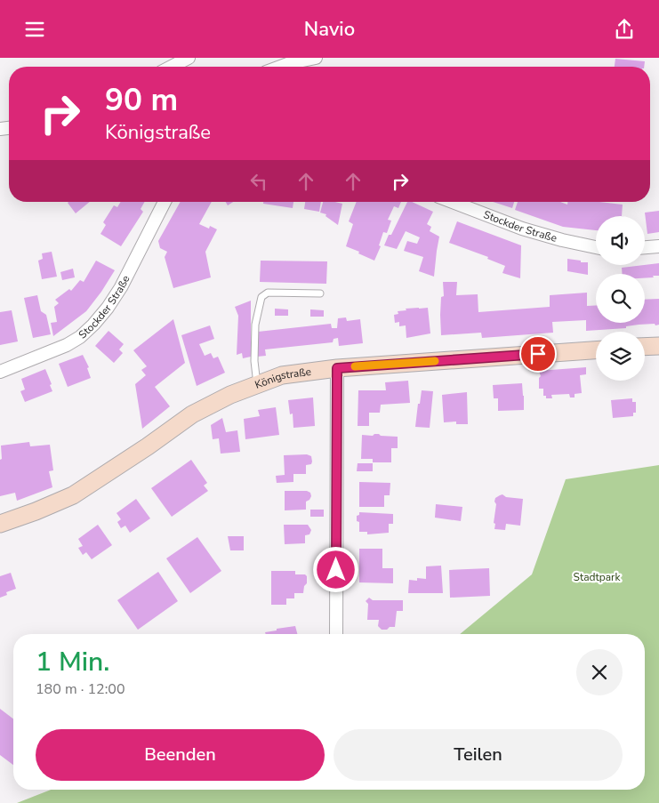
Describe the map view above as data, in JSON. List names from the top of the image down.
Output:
{
  "streets": {
    "main road": ["Königstraße"],
    "street": ["Stockder Straße"]
  },
  "parks": ["Stadtpark"],
  "page": {
    "header": "Navio",
    "turn": ["90 m", "Königstraße"],
    "heading": ["1 Min.", "180 m · 12:00"],
    "buttons": ["Beenden", "Teilen"]
  }
}
